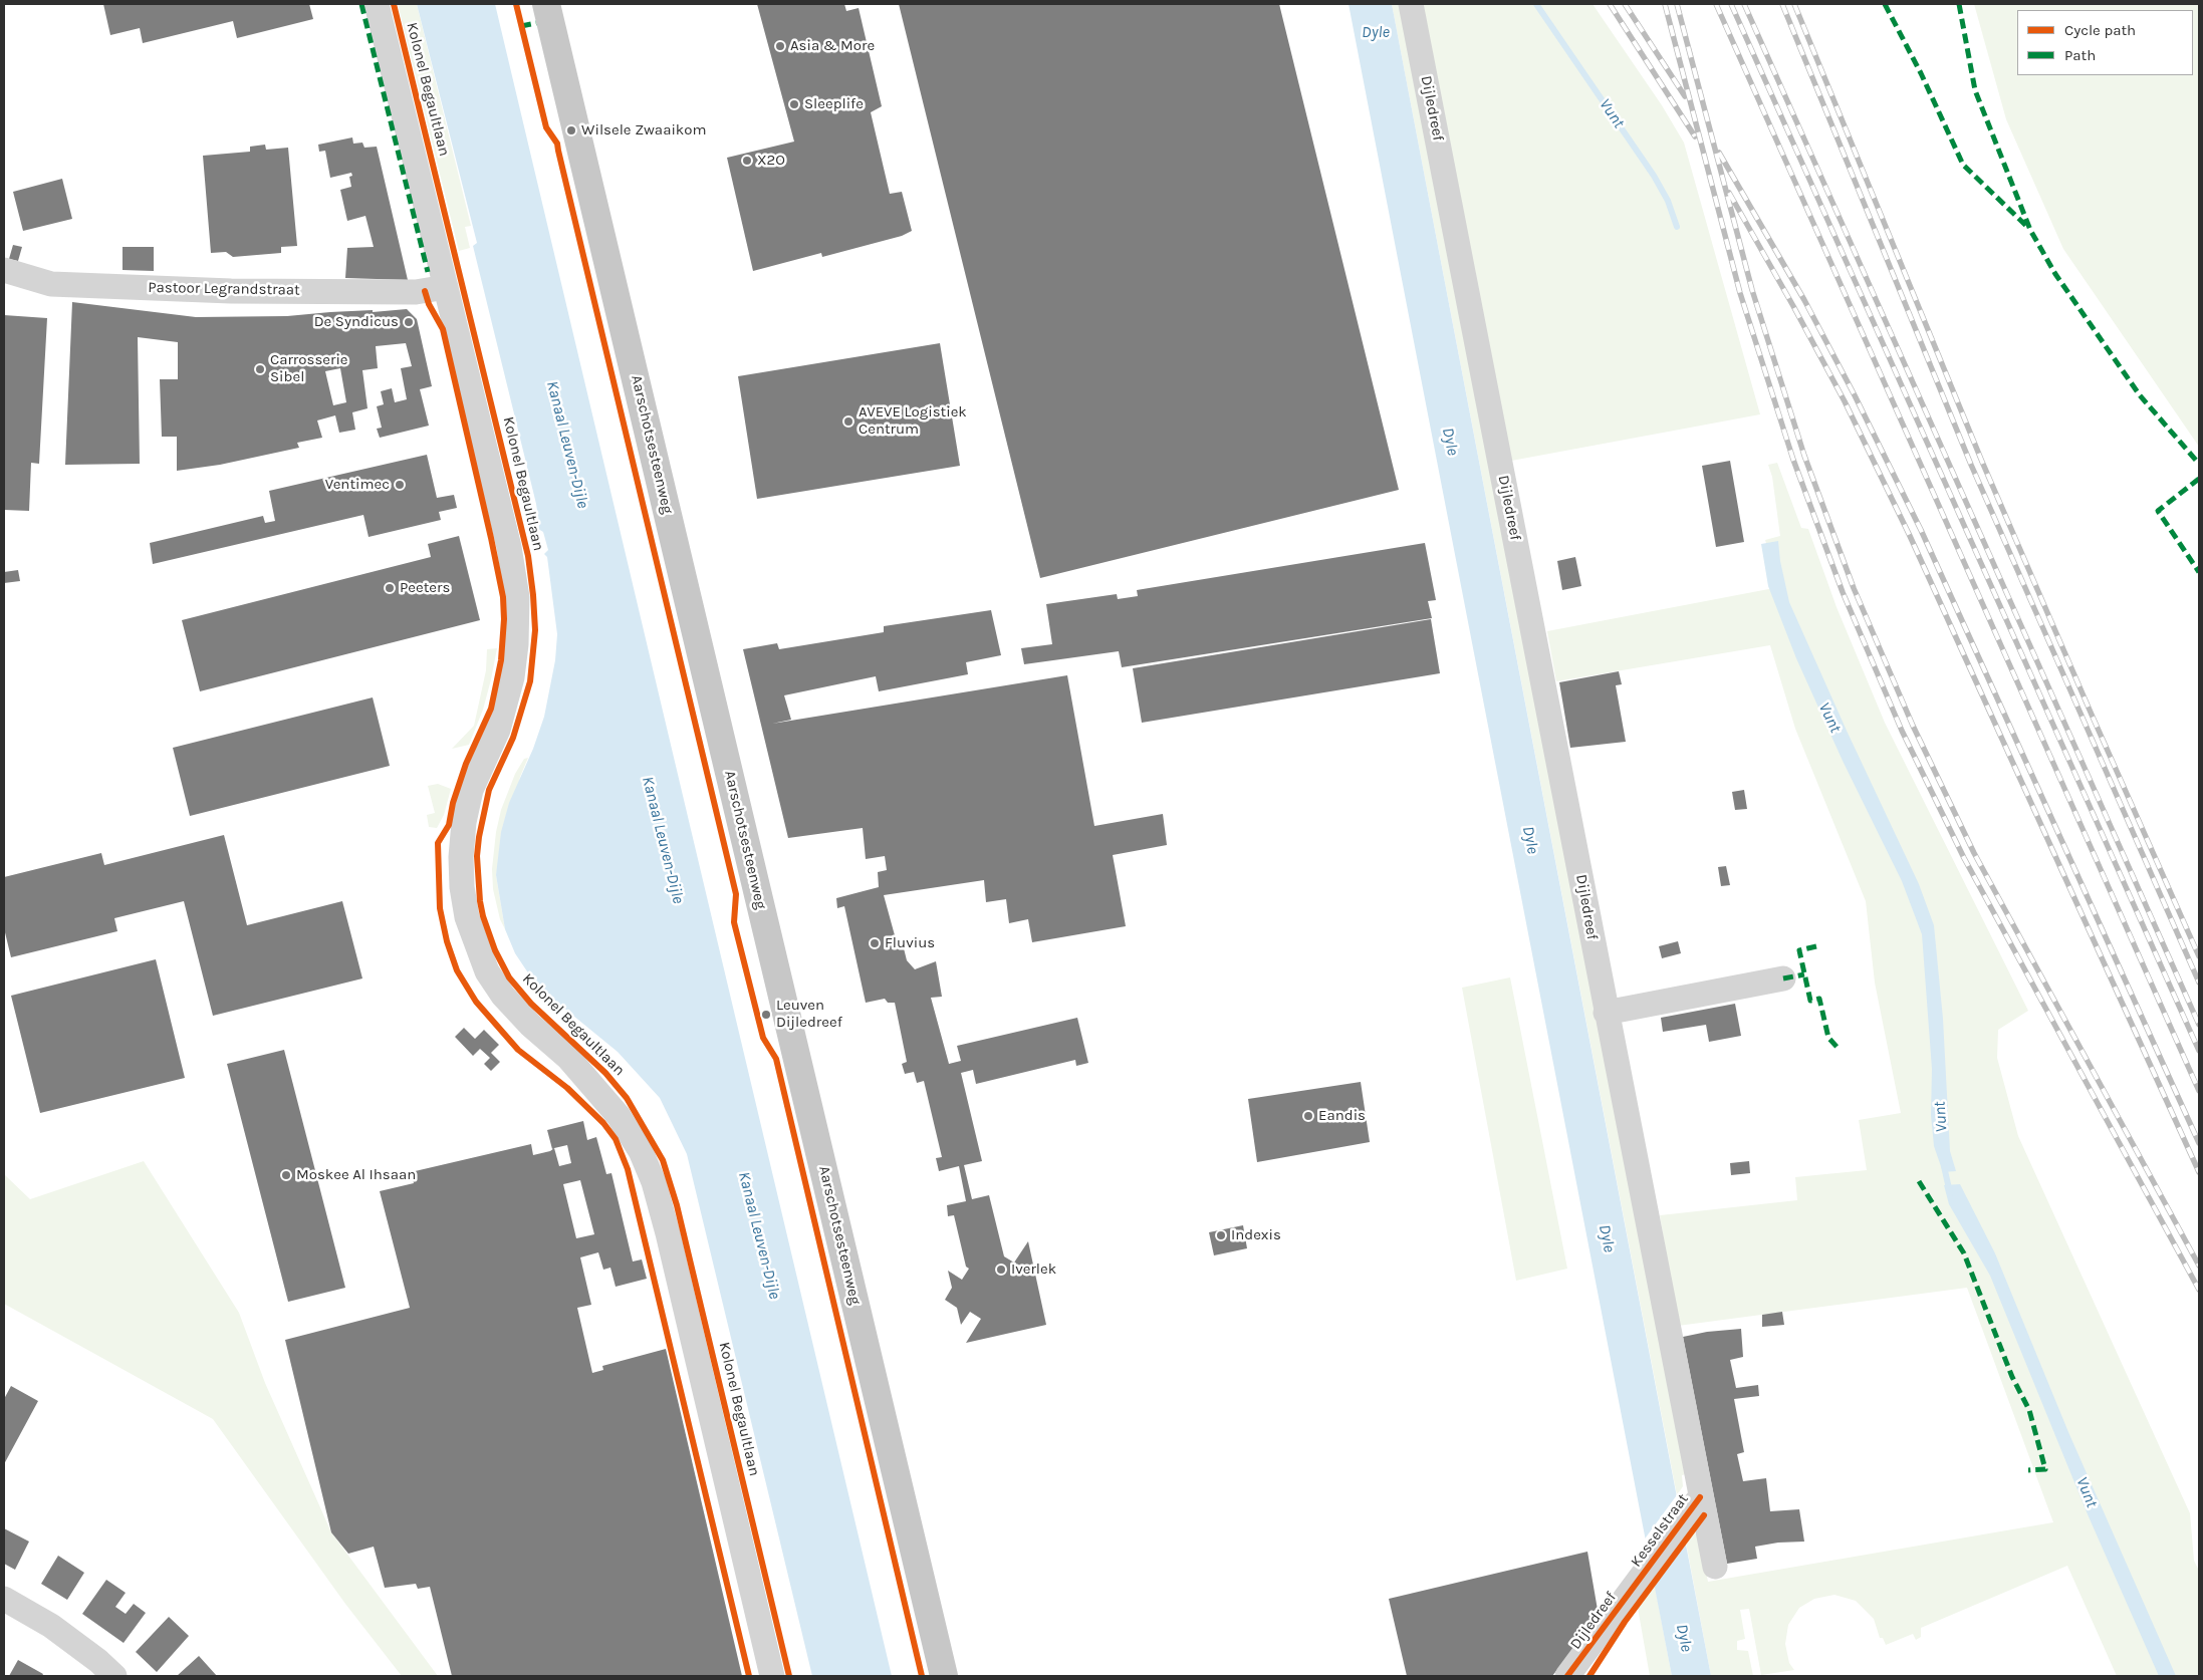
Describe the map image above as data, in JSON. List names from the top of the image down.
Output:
{
  "streets": {
    "main road": ["Aarschotsesteenweg"],
    "street": [
      "Kolonel Begaultlaan",
      "Dijledreef",
      "Pastoor Legrandstraat",
      "Kesselstraat"
    ]
  },
  "crossings": [
    ["Kolonel Begaultlaan", "Pastoor Legrandstraat"],
    ["Dijledreef", "Kesselstraat"]
  ],
  "water": ["Dyle", "Vunt", "Kanaal Leuven-Dijle"],
  "places": [
    "Asia & More",
    "Sleeplife",
    "Wilsele Zwaaikom",
    "X2O",
    "De Syndicus",
    "Carrosserie Sibel",
    "AVEVE Logistiek Centrum",
    "Ventimec",
    "Peeters",
    "Fluvius",
    "Leuven Dijledreef",
    "Eandis",
    "Moskee Al Ihsaan",
    "Indexis",
    "Iverlek"
  ],
  "legend": ["Cycle path", "Path"]
}
